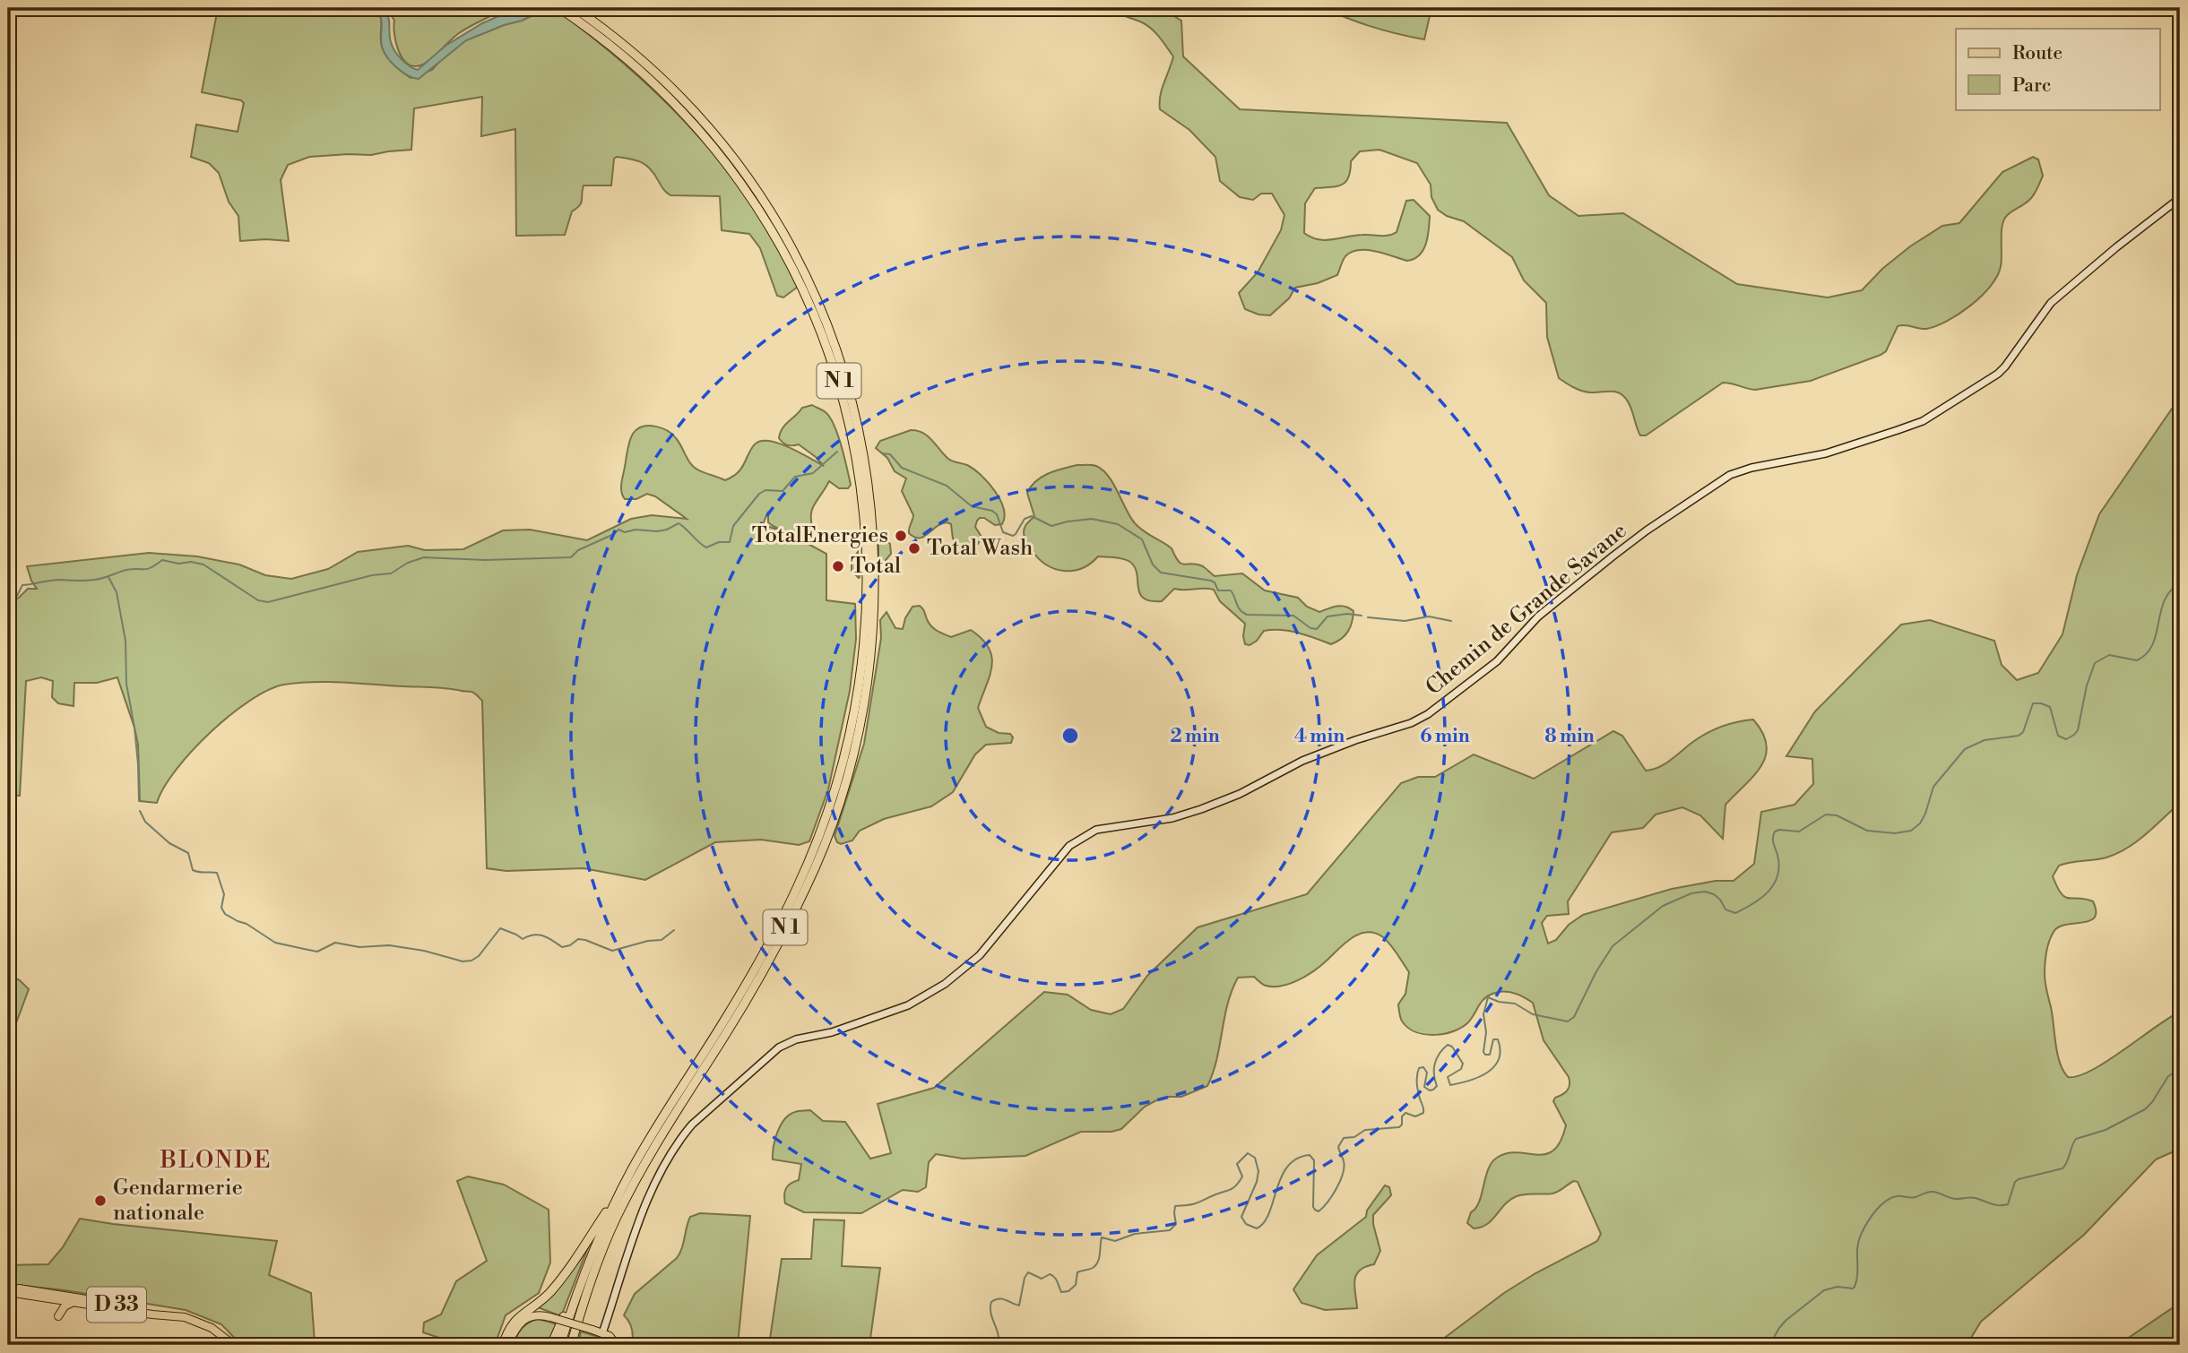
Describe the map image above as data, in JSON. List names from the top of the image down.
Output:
{
  "streets": {
    "highway": ["N 1"],
    "main road": ["D 33"],
    "street": ["Chemin de Grande Savane"]
  },
  "districts": ["BLONDE"],
  "places": [
    "TotalEnergies",
    "Total Wash",
    "Total",
    "Gendarmerie nationale"
  ],
  "legend": ["Route", "Parc"],
  "rings": [
    "2 min",
    "4 min",
    "6 min",
    "8 min"
  ]
}
